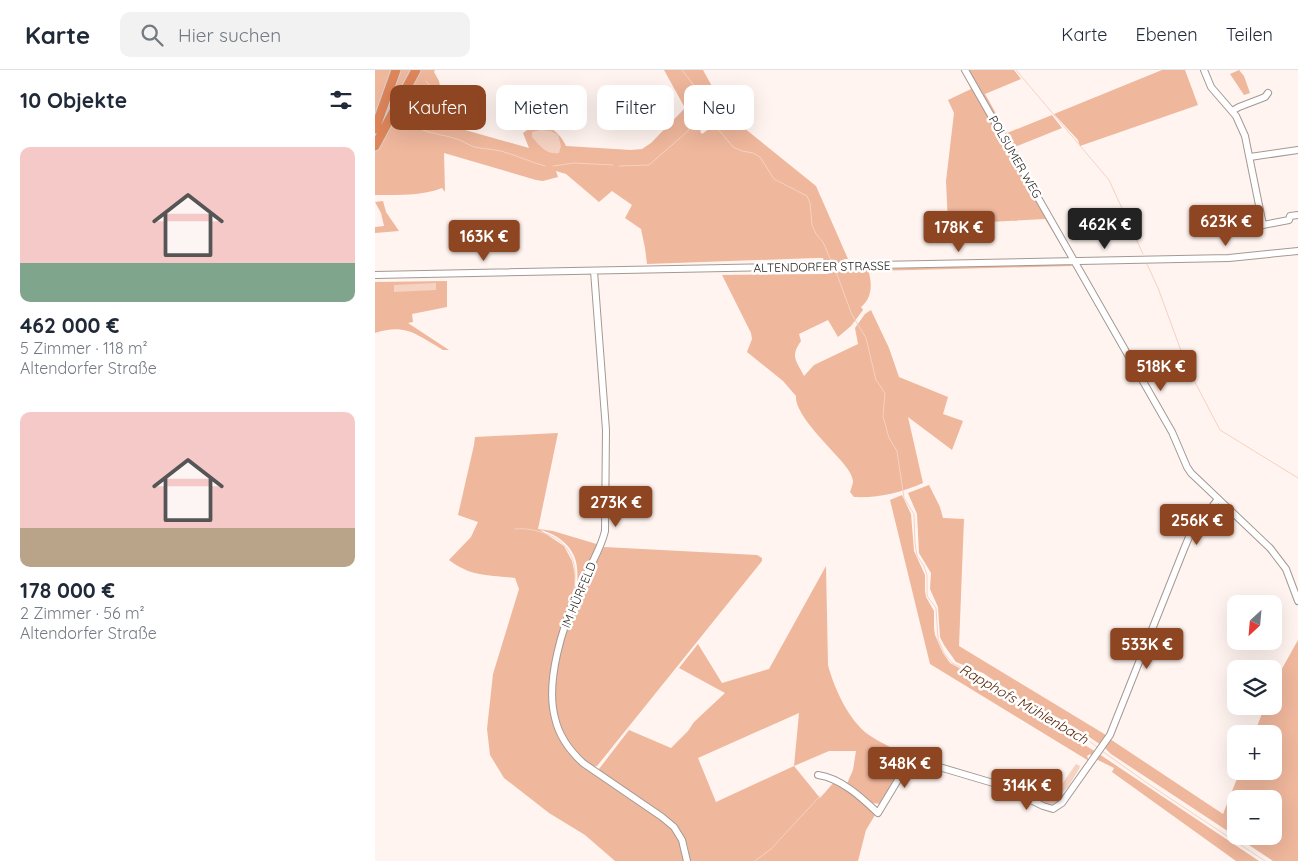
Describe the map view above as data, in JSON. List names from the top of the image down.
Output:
{
  "streets": {
    "street": ["POLSUMER WEG", "ALTENDORFER STRASSE", "IM HÜRFELD"]
  },
  "crossings": [
    ["POLSUMER WEG", "ALTENDORFER STRASSE"],
    ["ALTENDORFER STRASSE", "IM HÜRFELD"]
  ],
  "water": ["Rapphofs Mühlenbach"],
  "north": "bottom left",
  "page": {
    "header": "Karte",
    "search": "Hier suchen",
    "nav": ["Karte", "Ebenen", "Teilen"],
    "heading": "10 Objekte",
    "chip": [
      "Kaufen",
      "Mieten",
      "Filter",
      "Neu"
    ],
    "list": [
      {
        "name": "462 000 €",
        "note": "5 Zimmer · 118 m² · Altendorfer Straße"
      },
      {
        "name": "178 000 €",
        "note": "2 Zimmer · 56 m² · Altendorfer Straße"
      }
    ],
    "price": [
      "623K €",
      "462K €",
      "178K €",
      "163K €",
      "518K €",
      "273K €",
      "256K €",
      "533K €",
      "348K €",
      "314K €"
    ],
    "map_buttons": ["+", "−"]
  }
}
